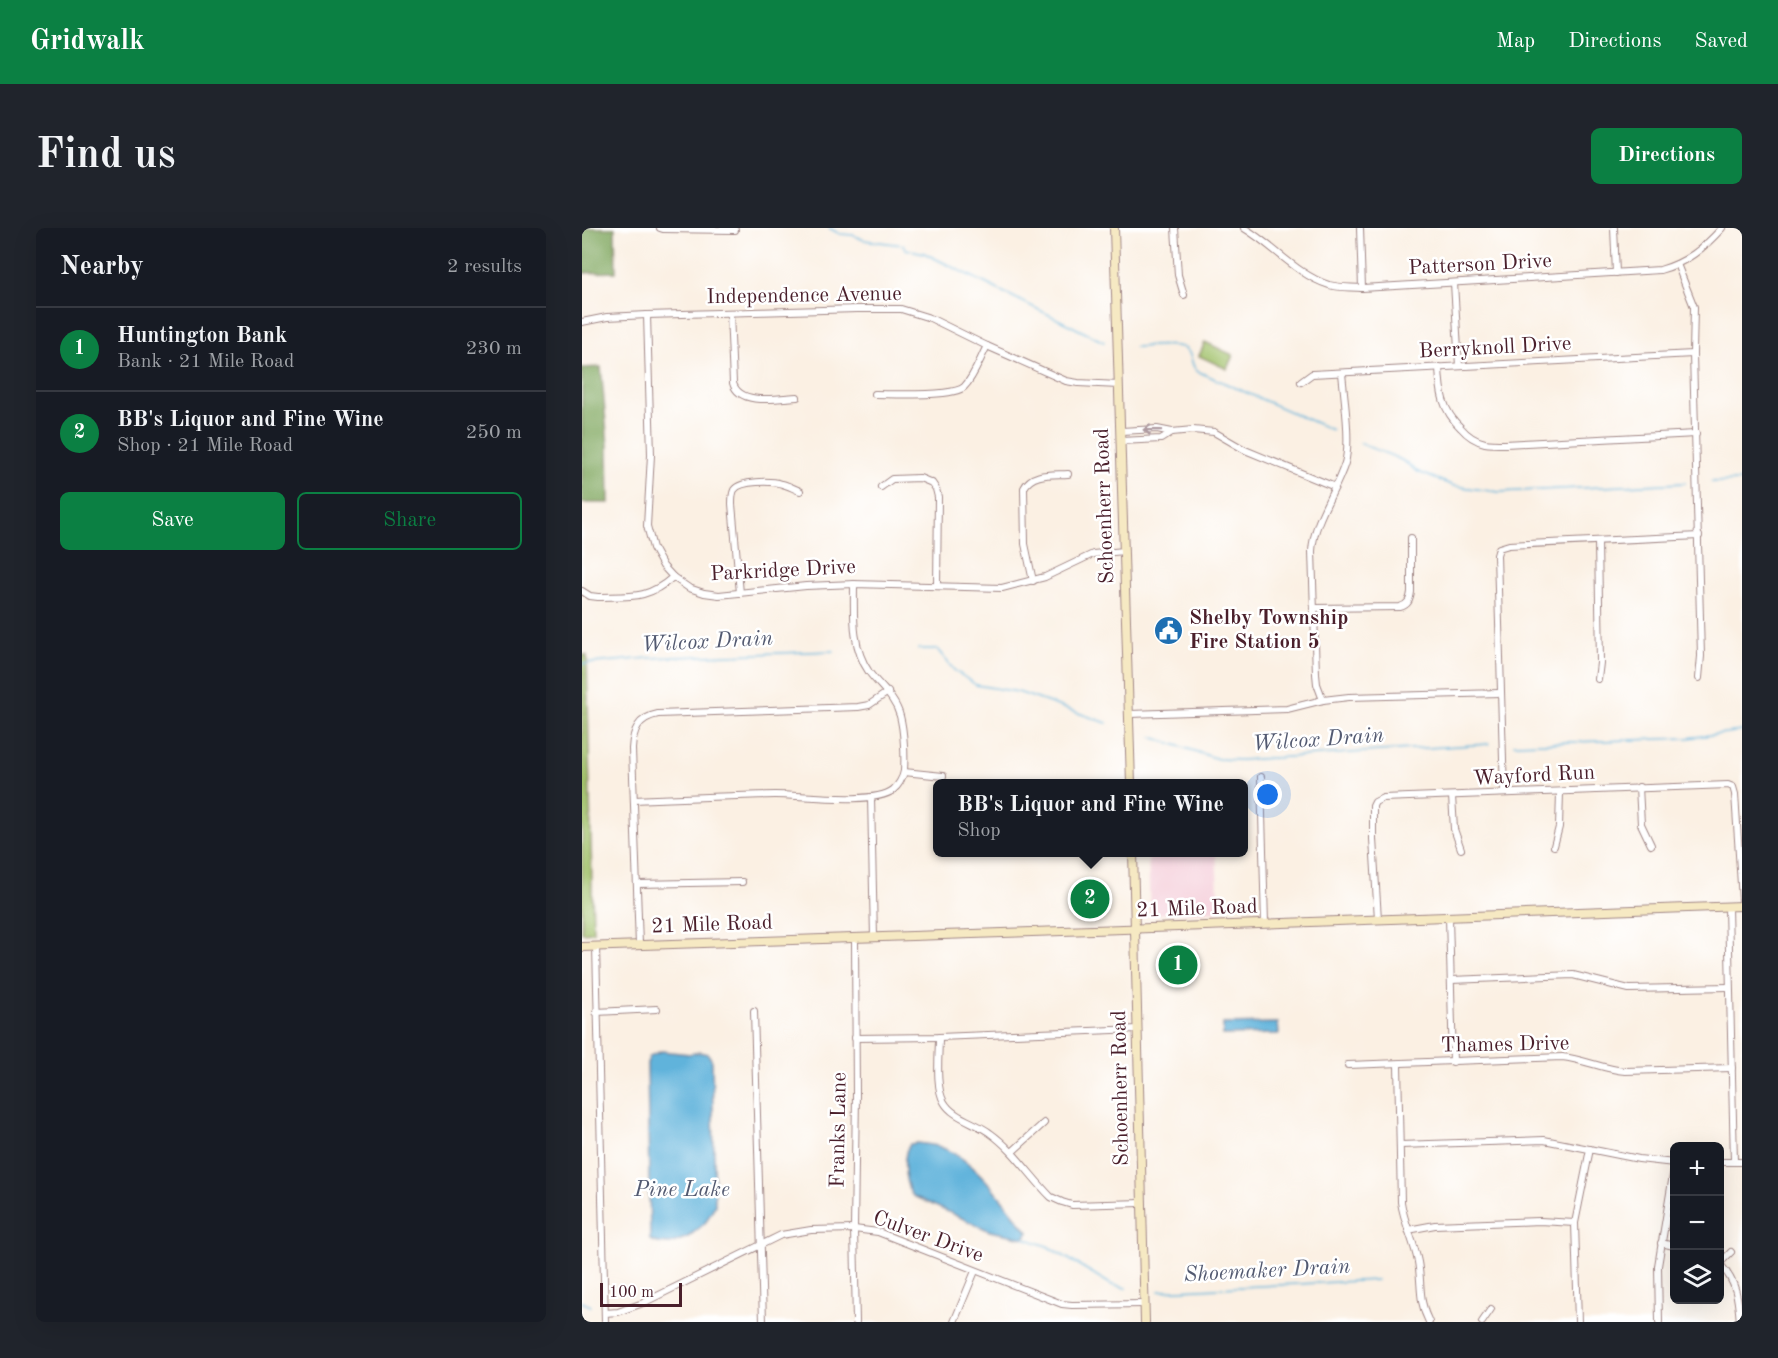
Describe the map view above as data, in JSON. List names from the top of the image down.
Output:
{
  "streets": {
    "street": [
      "Patterson Drive",
      "Independence Avenue",
      "Berryknoll Drive",
      "Schoenherr Road",
      "Parkridge Drive",
      "Wayford Run",
      "21 Mile Road",
      "Thames Drive",
      "Franks Lane",
      "Culver Drive"
    ]
  },
  "crossings": [
    ["Independence Avenue", "Schoenherr Road"],
    ["Independence Avenue", "Parkridge Drive"],
    ["Schoenherr Road", "Parkridge Drive"],
    ["Schoenherr Road", "21 Mile Road"],
    ["Schoenherr Road", "Culver Drive"],
    ["Wayford Run", "21 Mile Road"],
    ["21 Mile Road", "Franks Lane"],
    ["Franks Lane", "Culver Drive"]
  ],
  "water": ["Wilcox Drain", "Pine Lake", "Shoemaker Drain"],
  "places": {
    "public building": ["Shelby Township Fire Station 5"]
  },
  "scale_bar": "100 m",
  "page": {
    "header": "Gridwalk",
    "nav": ["Map", "Directions", "Saved"],
    "buttons": [
      "Directions",
      ["Save", "Share"]
    ],
    "title": "Find us",
    "heading": ["Nearby", "2 results"],
    "list": [
      {
        "mark": "1",
        "name": "Huntington Bank",
        "note": "Bank · 21 Mile Road",
        "value": "230 m"
      },
      {
        "mark": "2",
        "name": "BB's Liquor and Fine Wine",
        "note": "Shop · 21 Mile Road",
        "value": "250 m"
      }
    ],
    "popup": ["BB's Liquor and Fine Wine", "Shop"],
    "pins": ["2", "1"],
    "map_buttons": ["+", "−"],
    "scale": "100 m"
  }
}
